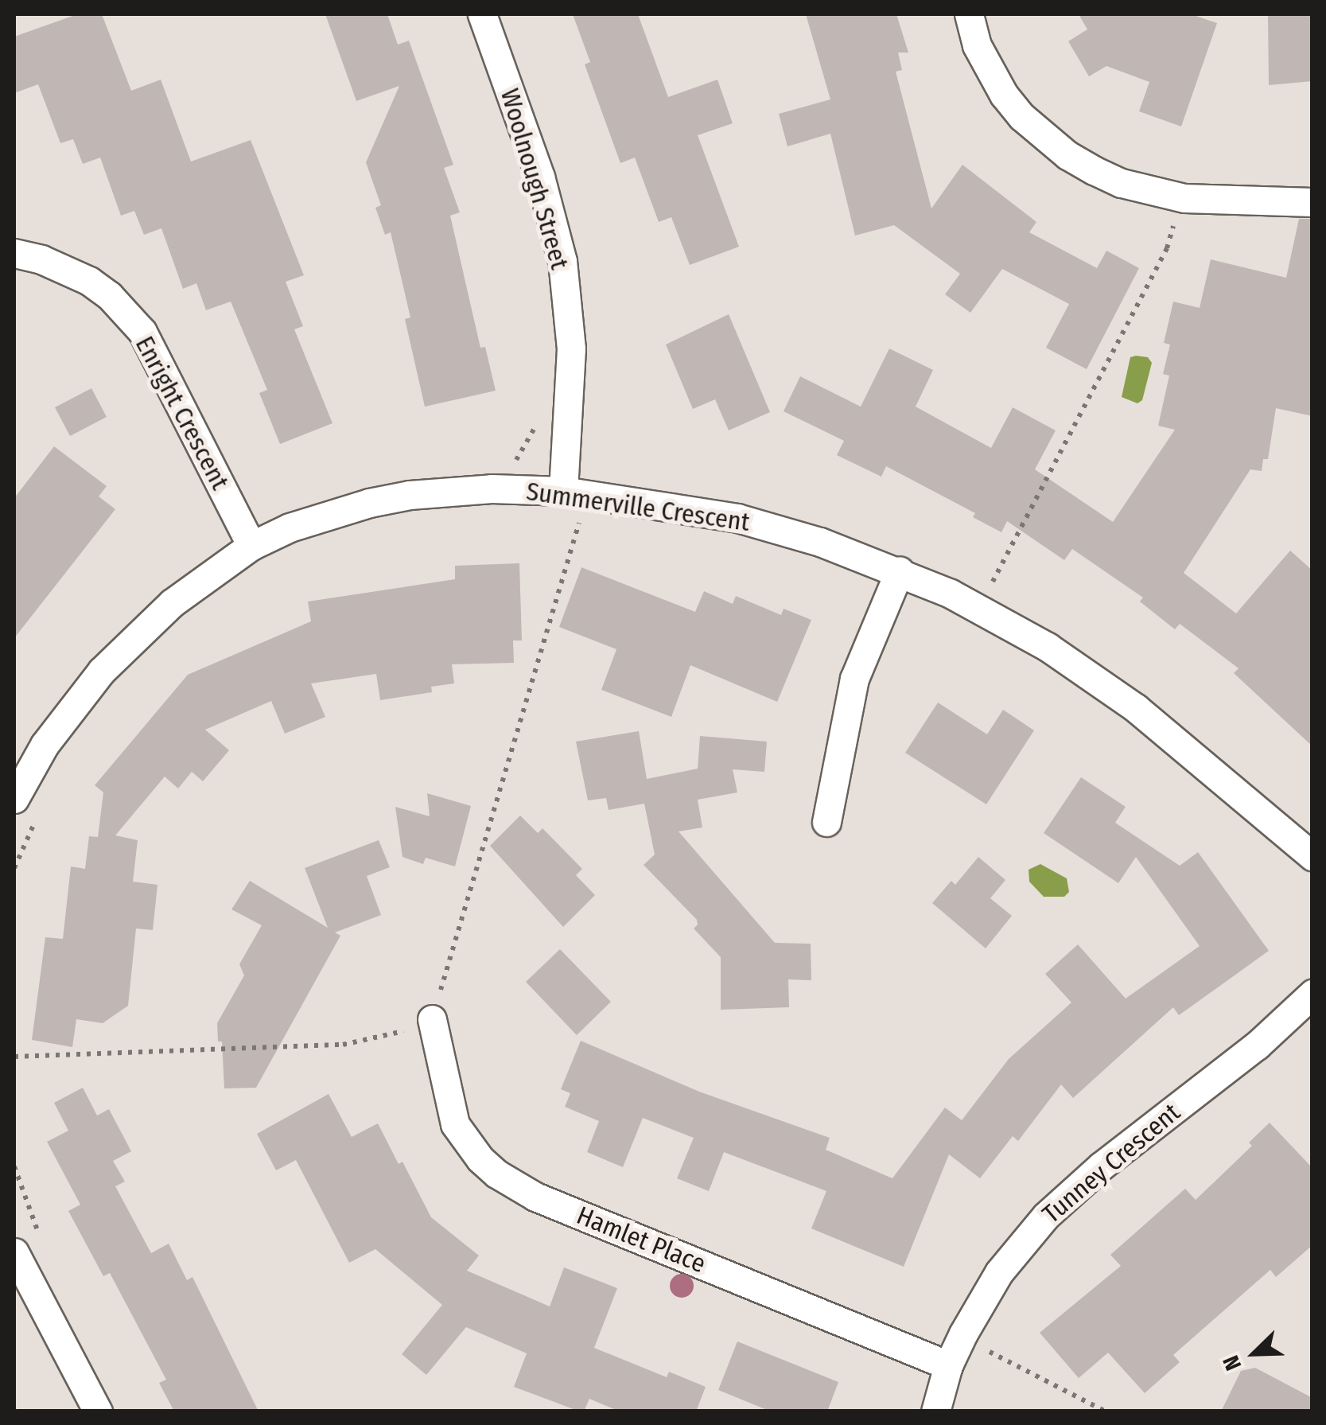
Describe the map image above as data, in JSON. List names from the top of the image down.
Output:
{
  "streets": {
    "street": [
      "Woolnough Street",
      "Enright Crescent",
      "Summerville Crescent",
      "Tunney Crescent",
      "Hamlet Place"
    ]
  },
  "crossings": [
    ["Woolnough Street", "Summerville Crescent"],
    ["Enright Crescent", "Summerville Crescent"],
    ["Tunney Crescent", "Hamlet Place"]
  ],
  "north": "bottom left"
}
